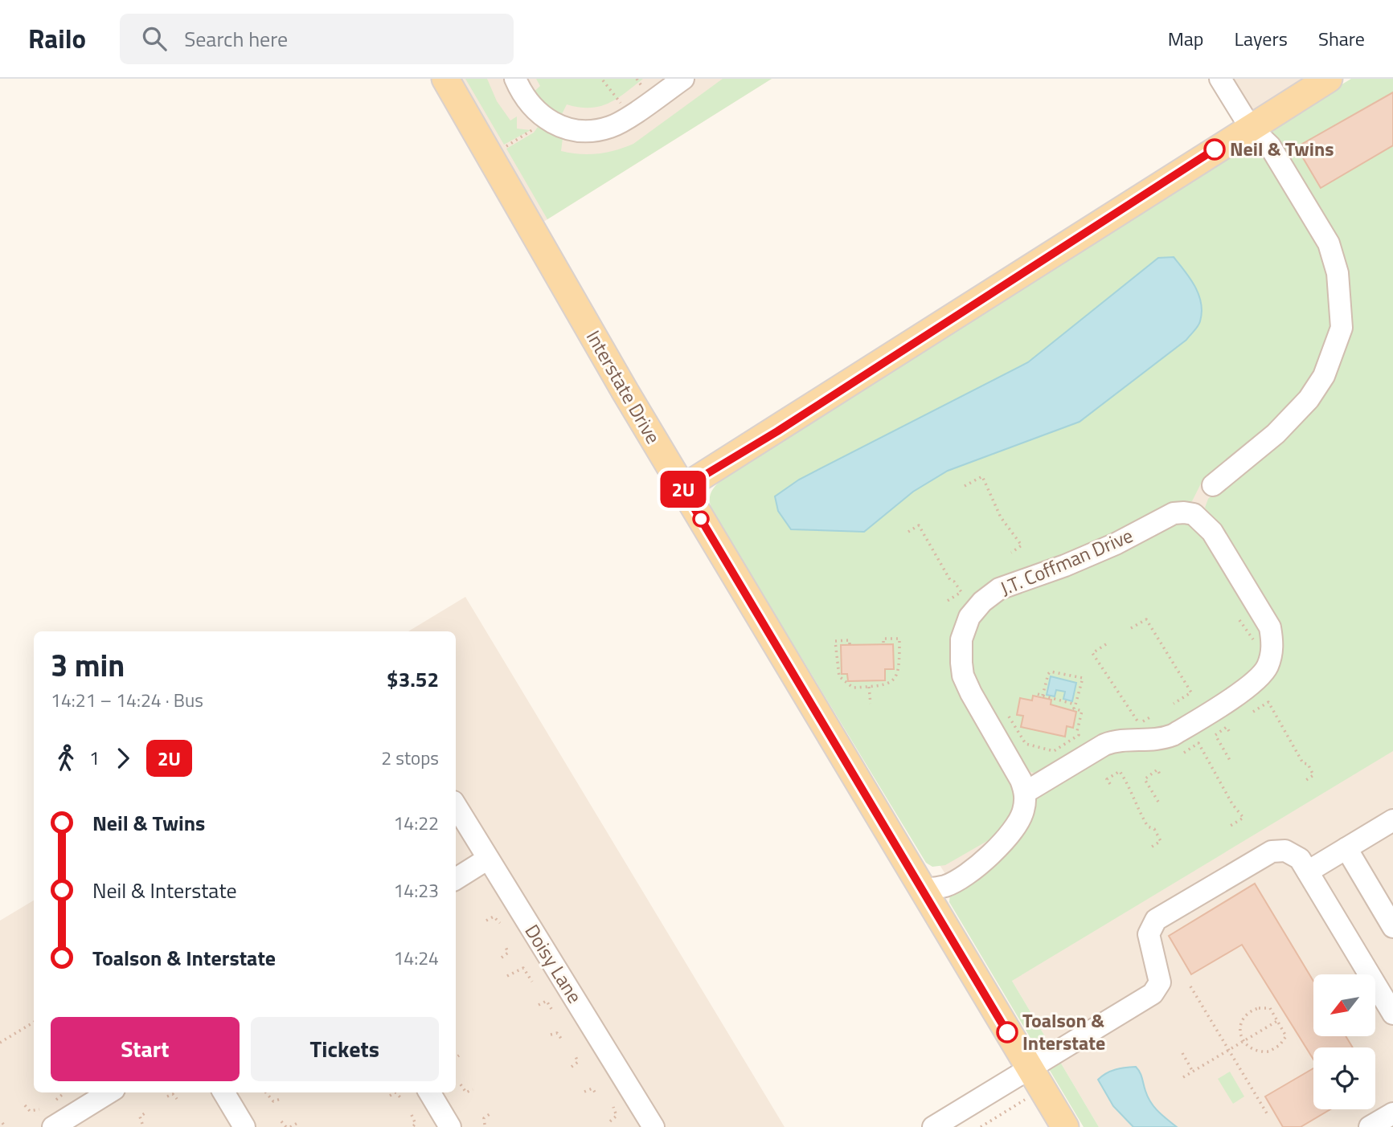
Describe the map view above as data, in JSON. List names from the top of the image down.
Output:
{
  "streets": {
    "main road": ["Interstate Drive"],
    "street": ["J.T. Coffman Drive", "Doisy Lane"]
  },
  "places": ["Neil & Twins", "Toalson & Interstate"],
  "lines": ["bus line 2U"],
  "north": "bottom left",
  "page": {
    "header": "Railo",
    "search": "Search here",
    "nav": ["Map", "Layers", "Share"],
    "on_map": "2U",
    "heading": ["3 min", "14:21 – 14:24 · Bus", "$3.52"],
    "legs": ["1", "2U", "2 stops"],
    "list": [
      {
        "name": "Neil & Twins",
        "value": "14:22"
      },
      {
        "name": "Neil & Interstate",
        "value": "14:23"
      },
      {
        "name": "Toalson & Interstate",
        "value": "14:24"
      }
    ],
    "buttons": ["Start", "Tickets"]
  }
}
